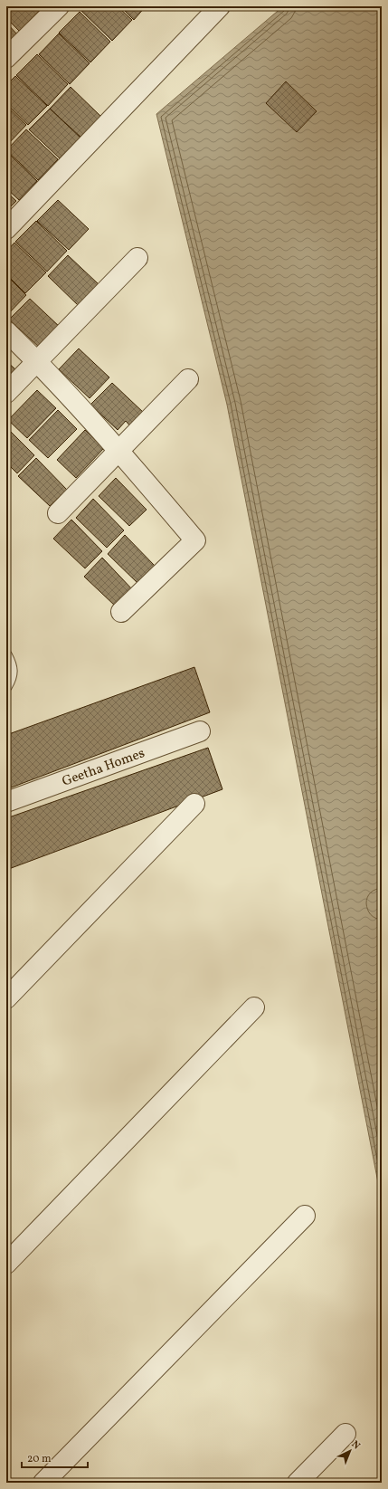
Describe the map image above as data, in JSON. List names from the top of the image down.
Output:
{
  "streets": {
    "street": ["Geetha Homes"]
  },
  "scale_bar": "20 m",
  "north": "top right"
}
